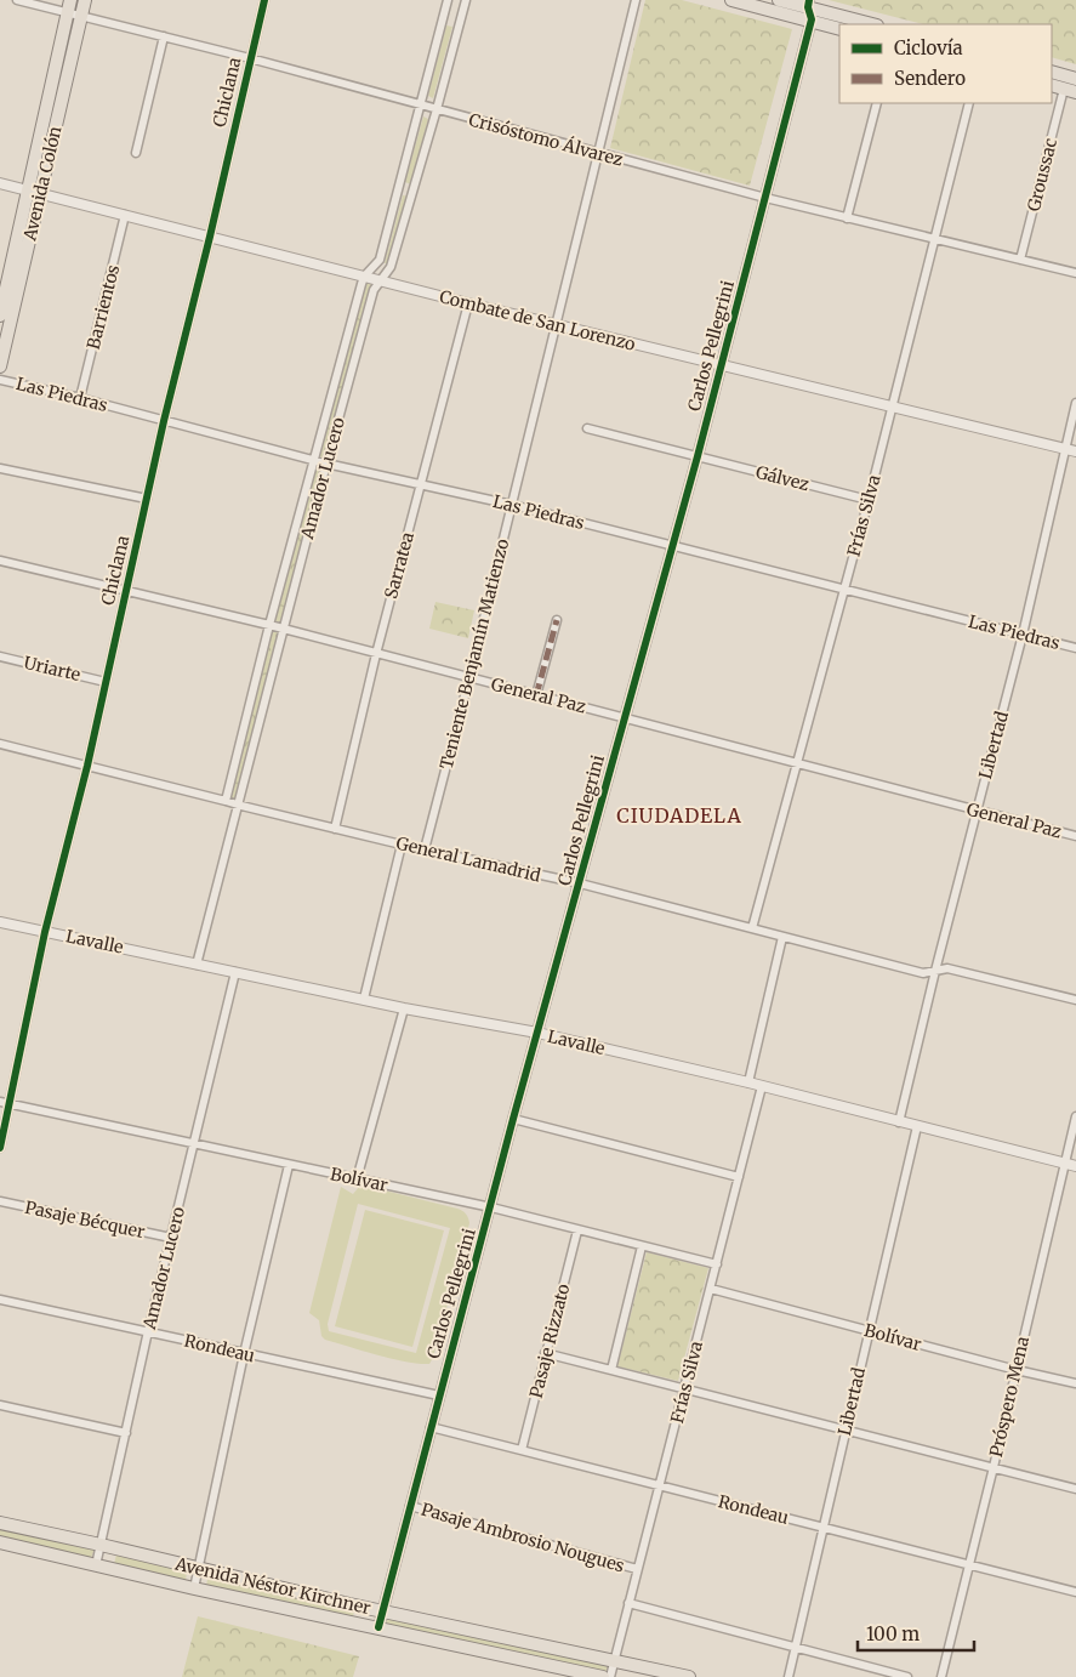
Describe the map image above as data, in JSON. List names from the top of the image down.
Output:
{
  "streets": {
    "main road": ["Avenida Colón", "Avenida Néstor Kirchner"],
    "street": [
      "Chiclana",
      "Crisóstomo Álvarez",
      "Groussac",
      "Barrientos",
      "Combate de San Lorenzo",
      "Carlos Pellegrini",
      "Las Piedras",
      "Amador Lucero",
      "Gálvez",
      "Frías Silva",
      "Sarratea",
      "Teniente Benjamín Matienzo",
      "Uriarte",
      "General Paz",
      "Libertad",
      "General Lamadrid",
      "Lavalle",
      "Bolívar",
      "Pasaje Bécquer",
      "Pasaje Rizzato",
      "Rondeau",
      "Próspero Mena",
      "Pasaje Ambrosio Nougues"
    ]
  },
  "crossings": [
    ["Chiclana", "Crisóstomo Álvarez"],
    ["Chiclana", "Combate de San Lorenzo"],
    ["Chiclana", "Las Piedras"],
    ["Chiclana", "Uriarte"],
    ["Chiclana", "General Paz"],
    ["Chiclana", "General Lamadrid"],
    ["Chiclana", "Lavalle"],
    ["Chiclana", "Bolívar"],
    ["Crisóstomo Álvarez", "Groussac"],
    ["Crisóstomo Álvarez", "Avenida Colón"],
    ["Crisóstomo Álvarez", "Carlos Pellegrini"],
    ["Crisóstomo Álvarez", "Amador Lucero"],
    ["Crisóstomo Álvarez", "Frías Silva"],
    ["Crisóstomo Álvarez", "Teniente Benjamín Matienzo"],
    ["Avenida Colón", "Combate de San Lorenzo"],
    ["Barrientos", "Combate de San Lorenzo"],
    ["Barrientos", "Las Piedras"],
    ["Combate de San Lorenzo", "Carlos Pellegrini"],
    ["Combate de San Lorenzo", "Amador Lucero"],
    ["Combate de San Lorenzo", "Frías Silva"],
    ["Combate de San Lorenzo", "Sarratea"],
    ["Combate de San Lorenzo", "Teniente Benjamín Matienzo"],
    ["Combate de San Lorenzo", "Libertad"],
    ["Carlos Pellegrini", "Las Piedras"],
    ["Carlos Pellegrini", "Gálvez"],
    ["Carlos Pellegrini", "General Paz"],
    ["Carlos Pellegrini", "General Lamadrid"],
    ["Carlos Pellegrini", "Lavalle"],
    ["Carlos Pellegrini", "Bolívar"],
    ["Carlos Pellegrini", "Rondeau"],
    ["Carlos Pellegrini", "Pasaje Ambrosio Nougues"],
    ["Carlos Pellegrini", "Avenida Néstor Kirchner"],
    ["Las Piedras", "Amador Lucero"],
    ["Las Piedras", "Frías Silva"],
    ["Las Piedras", "Sarratea"],
    ["Las Piedras", "Teniente Benjamín Matienzo"],
    ["Las Piedras", "Libertad"],
    ["Amador Lucero", "General Paz"],
    ["Amador Lucero", "General Lamadrid"],
    ["Amador Lucero", "Lavalle"],
    ["Amador Lucero", "Bolívar"],
    ["Amador Lucero", "Pasaje Bécquer"],
    ["Amador Lucero", "Rondeau"],
    ["Amador Lucero", "Avenida Néstor Kirchner"],
    ["Gálvez", "Frías Silva"],
    ["Frías Silva", "General Paz"],
    ["Frías Silva", "General Lamadrid"],
    ["Frías Silva", "Lavalle"],
    ["Frías Silva", "Bolívar"],
    ["Frías Silva", "Rondeau"],
    ["Frías Silva", "Pasaje Ambrosio Nougues"],
    ["Frías Silva", "Avenida Néstor Kirchner"],
    ["Sarratea", "General Paz"],
    ["Sarratea", "General Lamadrid"],
    ["Teniente Benjamín Matienzo", "General Paz"],
    ["Teniente Benjamín Matienzo", "General Lamadrid"],
    ["General Paz", "Libertad"],
    ["Libertad", "General Lamadrid"],
    ["Libertad", "Lavalle"],
    ["Libertad", "Bolívar"],
    ["Libertad", "Rondeau"],
    ["Lavalle", "Próspero Mena"],
    ["Bolívar", "Pasaje Rizzato"],
    ["Bolívar", "Próspero Mena"],
    ["Pasaje Rizzato", "Rondeau"],
    ["Rondeau", "Próspero Mena"]
  ],
  "districts": ["CIUDADELA"],
  "legend": ["Ciclovía", "Sendero"],
  "scale_bar": "100 m"
}
